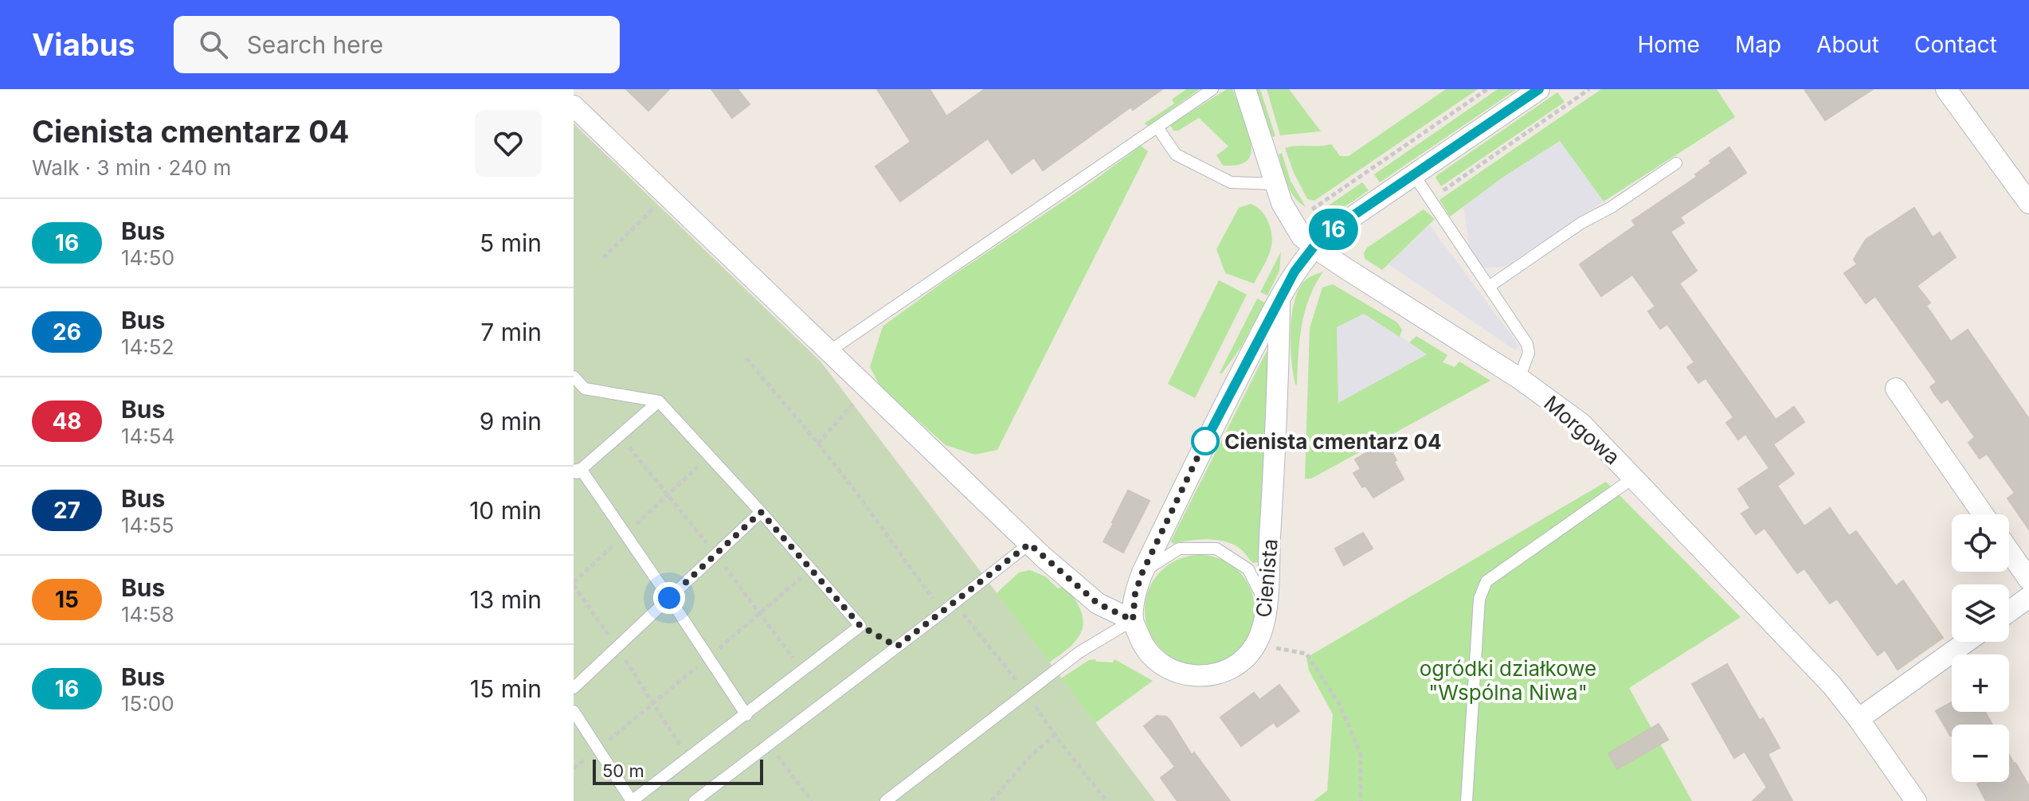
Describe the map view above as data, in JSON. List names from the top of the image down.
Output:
{
  "streets": {
    "street": ["Morgowa", "Cienista"]
  },
  "crossings": [
    ["Morgowa", "Cienista"]
  ],
  "parks": ["ogródki działkowe \"Wspólna Niwa\""],
  "places": ["Cienista cmentarz 04"],
  "lines": ["bus line 16"],
  "scale_bar": "50 m",
  "page": {
    "header": "Viabus",
    "search": "Search here",
    "nav": [
      "Home",
      "Map",
      "About",
      "Contact"
    ],
    "heading": ["Cienista cmentarz 04", "Walk · 3 min · 240 m"],
    "on_map": "16",
    "list": [
      {
        "mark": "16",
        "name": "Bus",
        "note": "14:50",
        "value": "5 min"
      },
      {
        "mark": "26",
        "name": "Bus",
        "note": "14:52",
        "value": "7 min"
      },
      {
        "mark": "48",
        "name": "Bus",
        "note": "14:54",
        "value": "9 min"
      },
      {
        "mark": "27",
        "name": "Bus",
        "note": "14:55",
        "value": "10 min"
      },
      {
        "mark": "15",
        "name": "Bus",
        "note": "14:58",
        "value": "13 min"
      },
      {
        "mark": "16",
        "name": "Bus",
        "note": "15:00",
        "value": "15 min"
      }
    ],
    "map_buttons": ["+", "−"],
    "scale": "50 m"
  }
}
